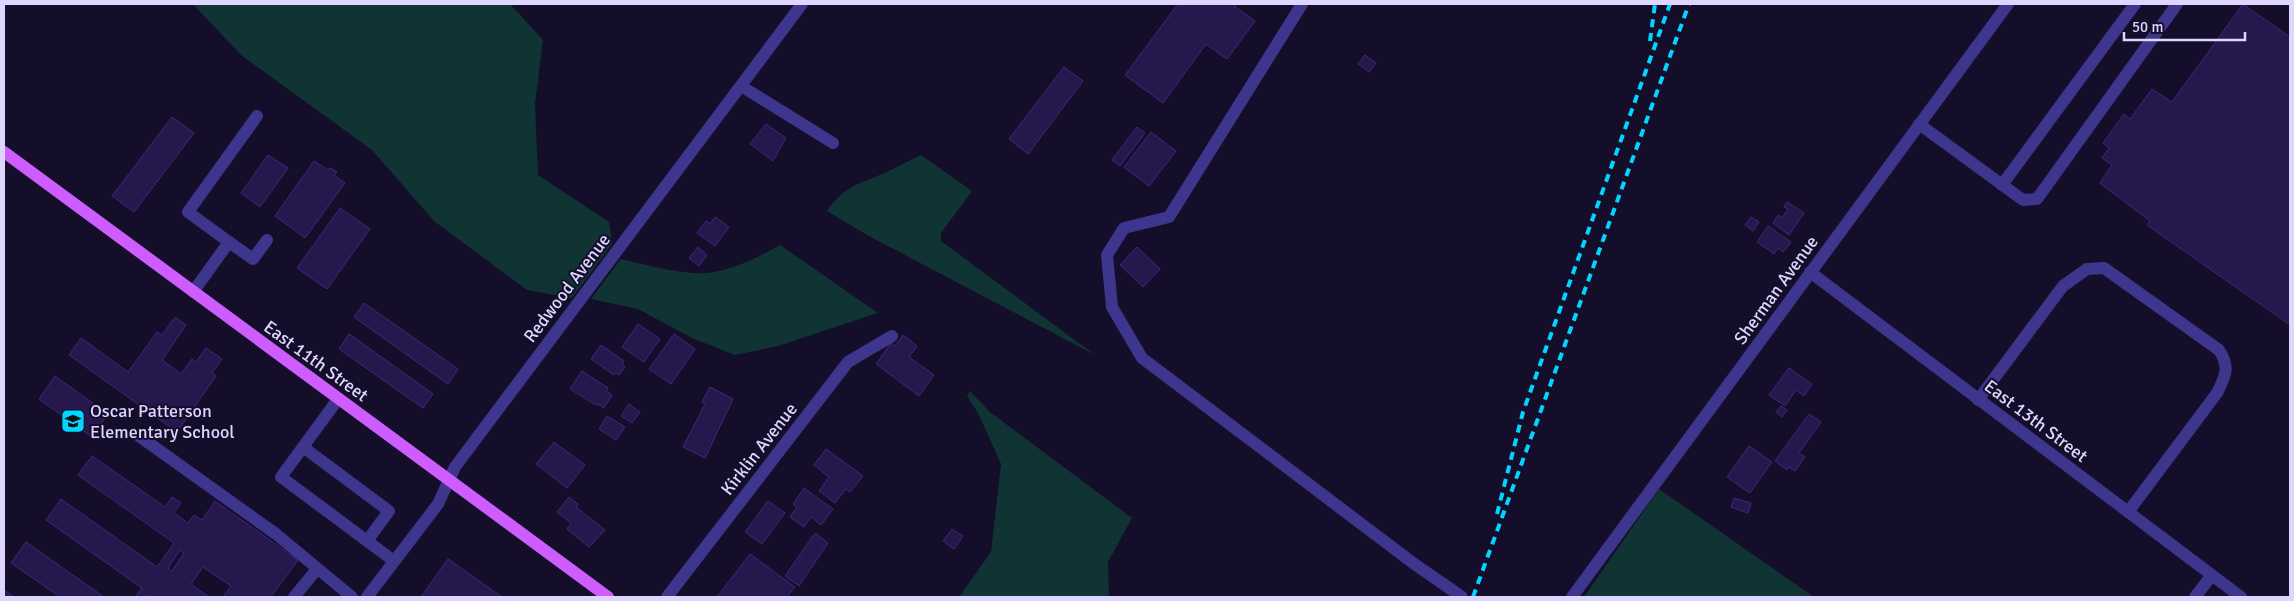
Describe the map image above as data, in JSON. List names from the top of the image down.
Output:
{
  "streets": {
    "main road": ["East 11th Street"],
    "street": [
      "Redwood Avenue",
      "Sherman Avenue",
      "East 13th Street",
      "Kirklin Avenue"
    ]
  },
  "crossings": [
    ["Redwood Avenue", "East 11th Street"],
    ["Sherman Avenue", "East 13th Street"]
  ],
  "places": {
    "school or university": ["Oscar Patterson Elementary School"]
  },
  "scale_bar": "50 m"
}
